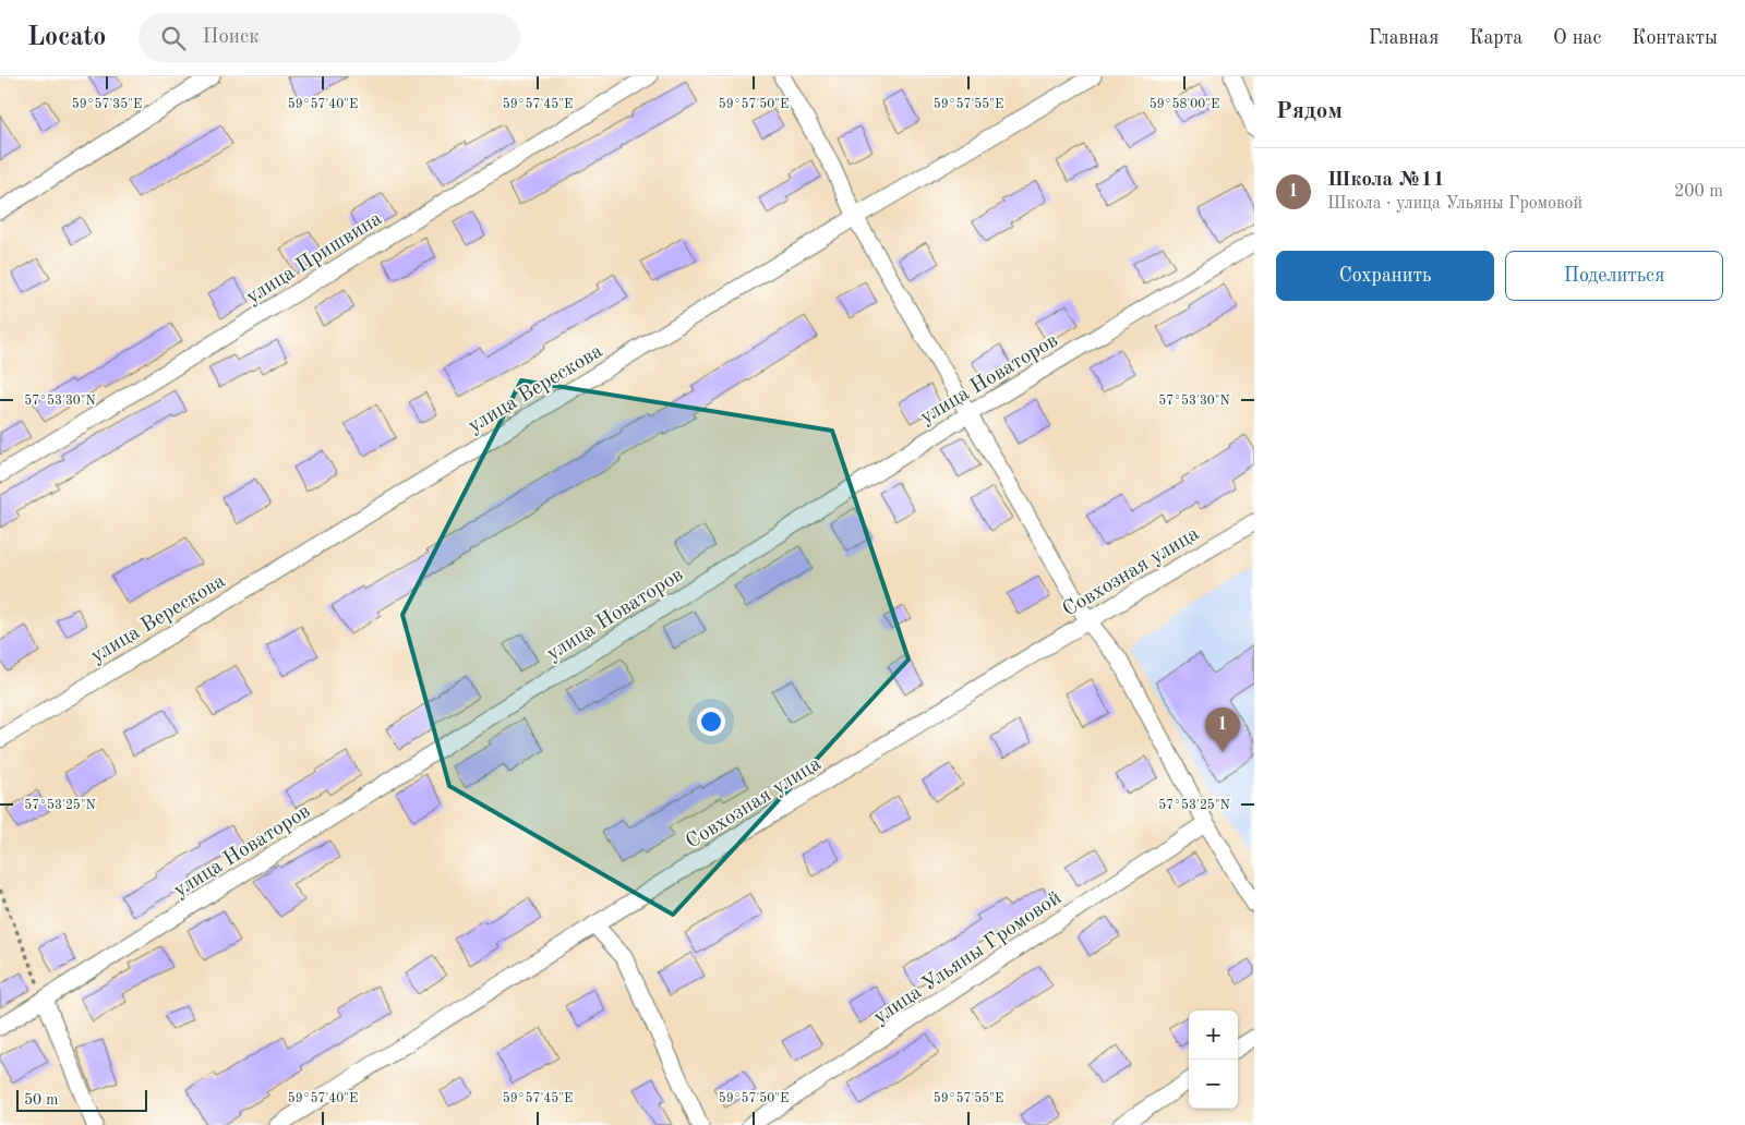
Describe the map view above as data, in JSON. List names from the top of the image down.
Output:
{
  "streets": {
    "street": [
      "улица Пришвина",
      "улица Новаторов",
      "улица Верескова",
      "Совхозная улица",
      "улица Ульяны Громовой"
    ]
  },
  "scale_bar": "50 m",
  "page": {
    "header": "Locato",
    "search": "Поиск",
    "nav": [
      "Главная",
      "Карта",
      "О нас",
      "Контакты"
    ],
    "heading": "Рядом",
    "list": [
      {
        "mark": "1",
        "name": "Школа №11",
        "note": "Школа · улица Ульяны Громовой",
        "value": "200 m"
      }
    ],
    "buttons": ["Сохранить", "Поделиться"],
    "pins": "1",
    "map_buttons": ["+", "−"],
    "scale": "50 m"
  },
  "coordinates": [
    "59°57'35\"E",
    "59°57'40\"E",
    "59°57'45\"E",
    "59°57'50\"E",
    "59°57'55\"E",
    "59°58'00\"E",
    "57°53'30\"N",
    "57°53'25\"N"
  ]
}
